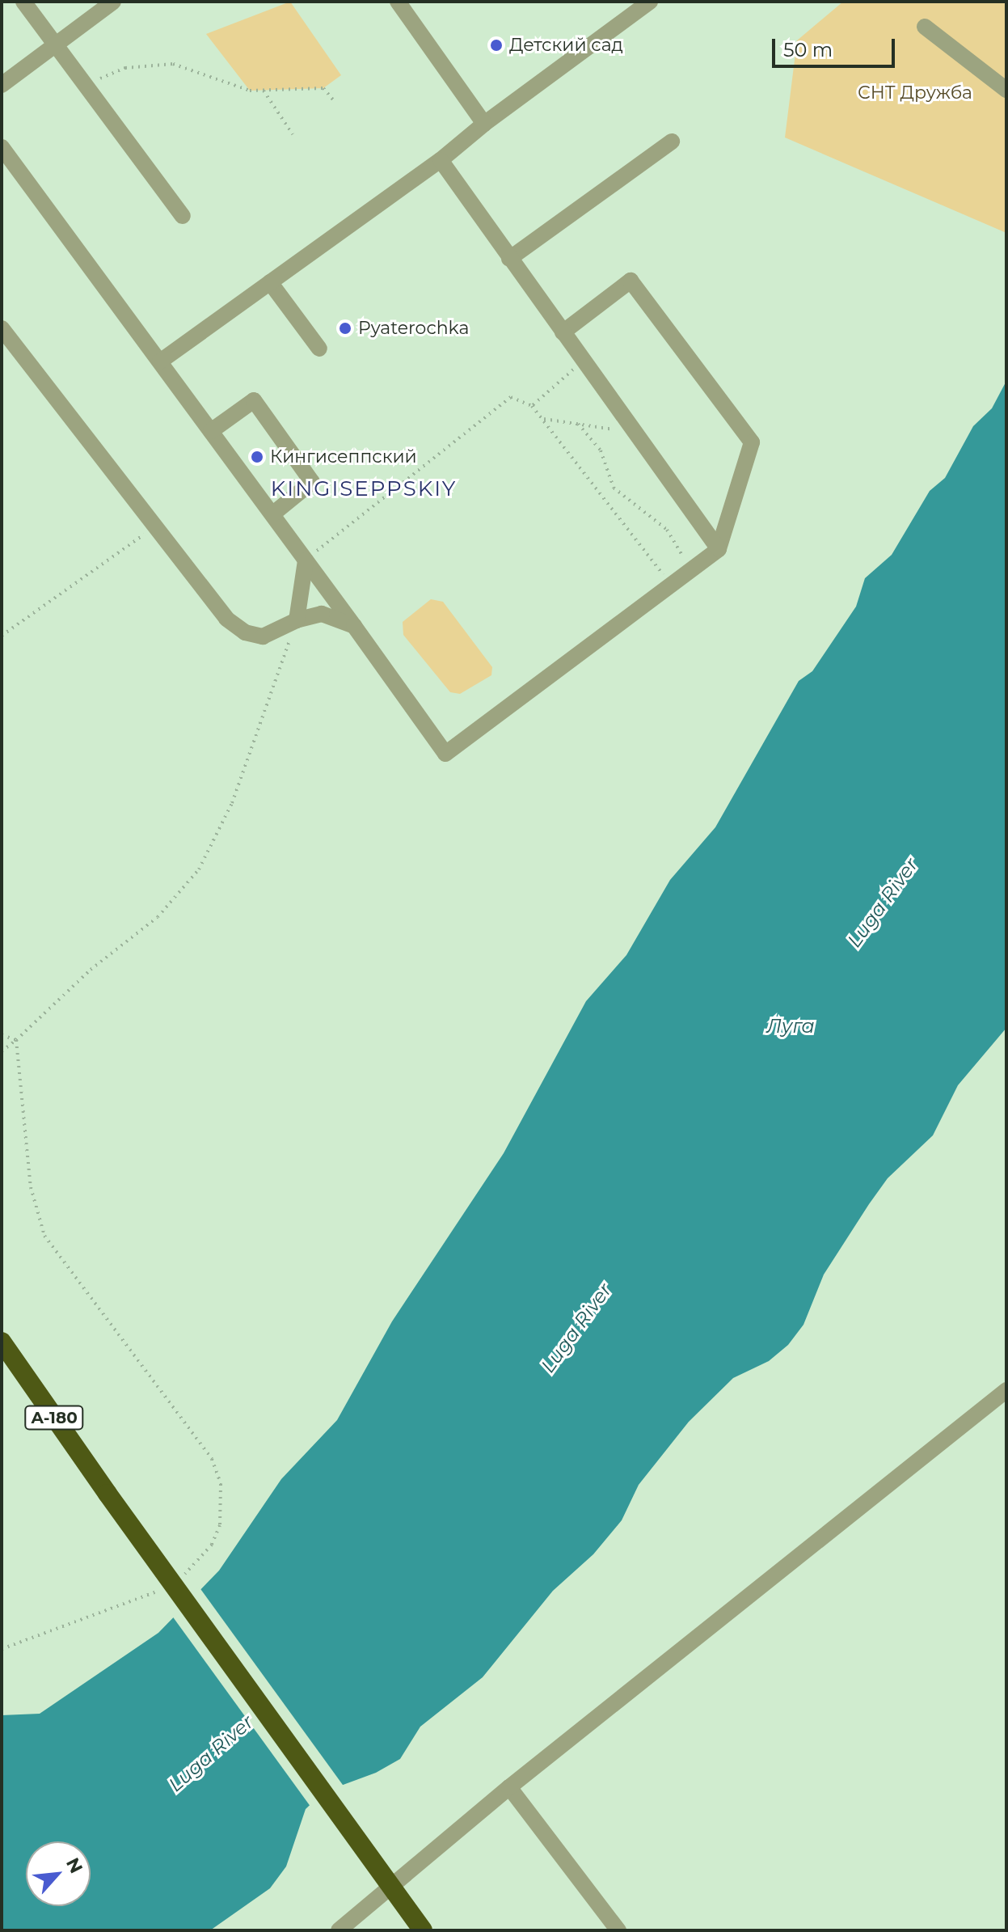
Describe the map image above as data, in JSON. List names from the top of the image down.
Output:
{
  "streets": {
    "highway": ["А-180"]
  },
  "districts": ["KINGISEPPSKIY"],
  "water": ["Luga River", "Луга"],
  "parks": ["СНТ Дружба"],
  "places": ["Детский сад", "Pyaterochka", "Кингисеппский"],
  "scale_bar": "50 m",
  "north": "top right"
}
